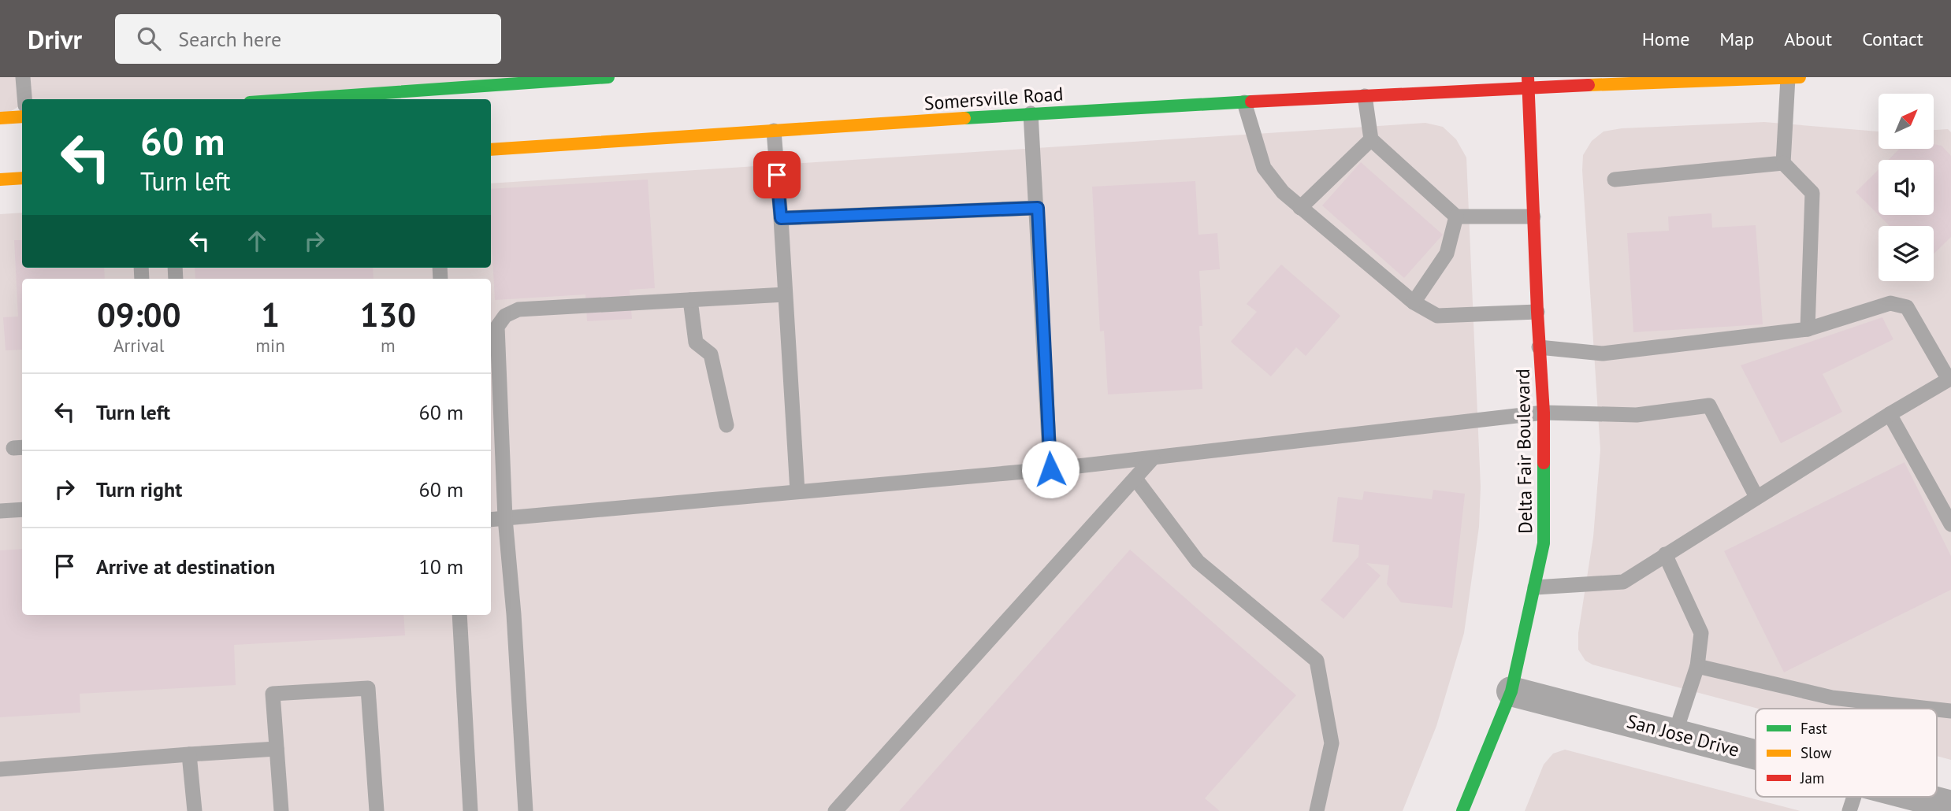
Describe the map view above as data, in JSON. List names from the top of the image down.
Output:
{
  "streets": {
    "main road": ["Somersville Road", "Delta Fair Boulevard"],
    "street": ["San Jose Drive"]
  },
  "crossings": [
    ["Somersville Road", "Delta Fair Boulevard"],
    ["Delta Fair Boulevard", "San Jose Drive"]
  ],
  "legend": ["Fast", "Slow", "Jam"],
  "north": "top right",
  "page": {
    "header": "Drivr",
    "search": "Search here",
    "nav": [
      "Home",
      "Map",
      "About",
      "Contact"
    ],
    "turn": ["60 m", "Turn left"],
    "eta": [
      "09:00",
      "Arrival",
      "1",
      "min",
      "130",
      "m"
    ],
    "list": [
      {
        "name": "Turn left",
        "value": "60 m"
      },
      {
        "name": "Turn right",
        "value": "60 m"
      },
      {
        "name": "Arrive at destination",
        "value": "10 m"
      }
    ]
  }
}
